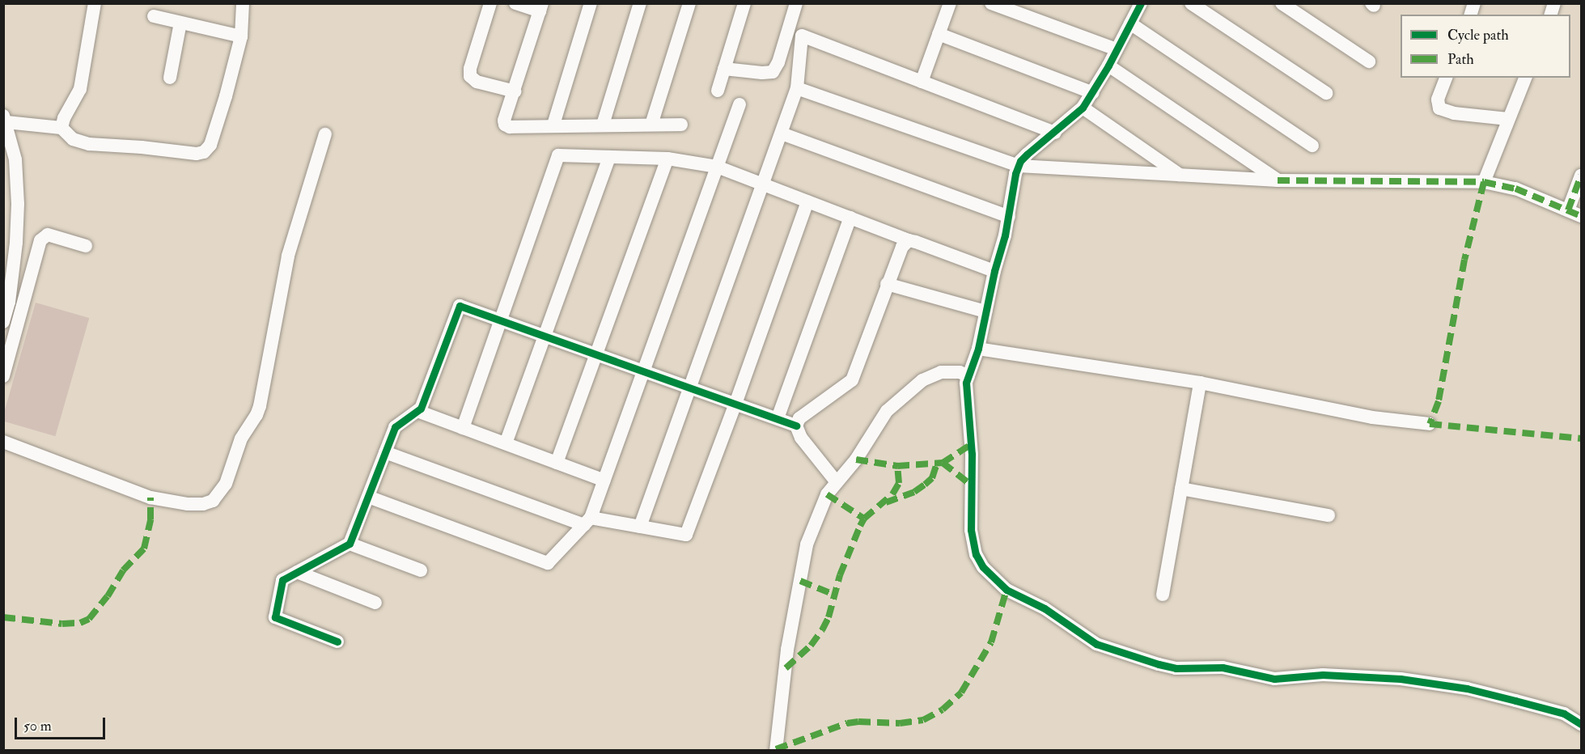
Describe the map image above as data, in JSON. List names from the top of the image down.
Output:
{
  "legend": ["Cycle path", "Path"],
  "scale_bar": "50 m"
}
